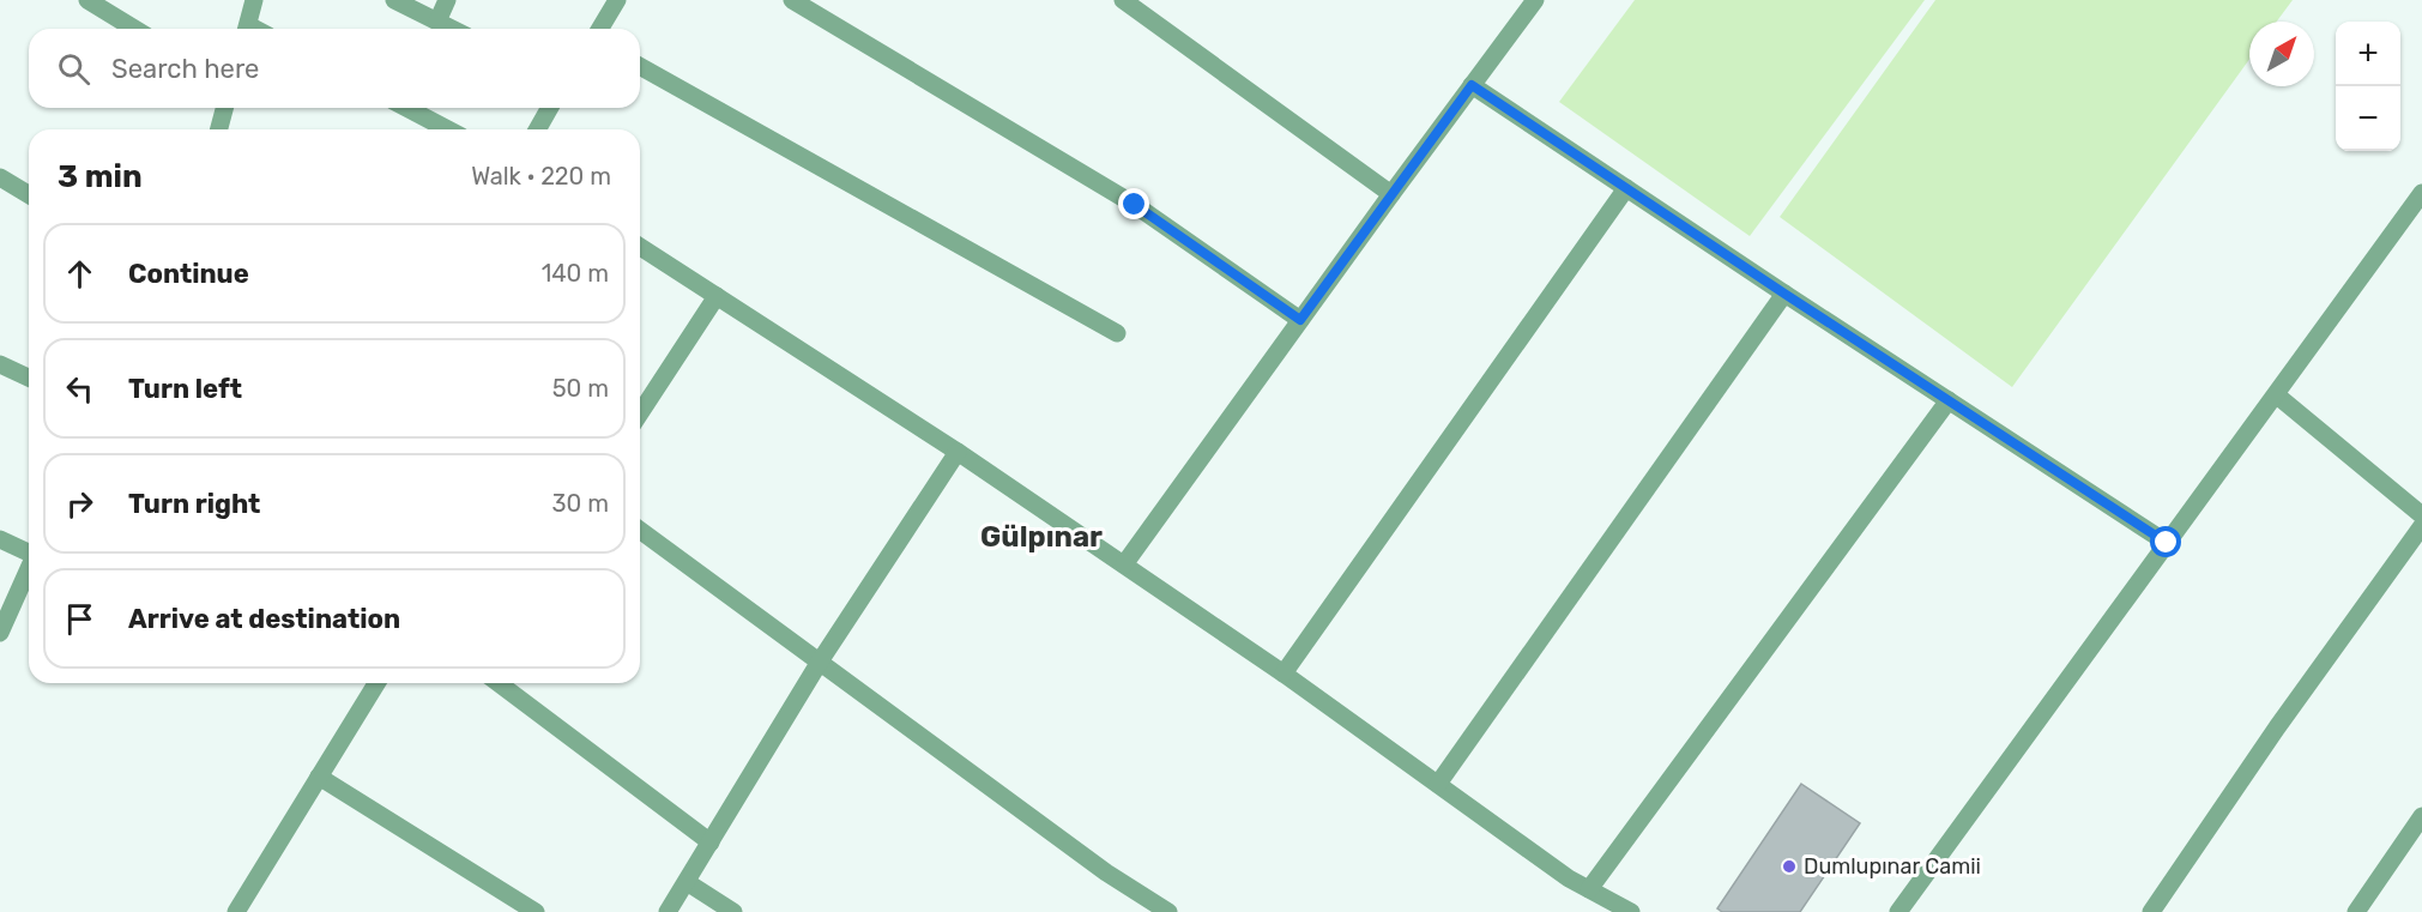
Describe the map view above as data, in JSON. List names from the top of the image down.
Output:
{
  "districts": ["Gülpınar"],
  "places": ["Dumlupınar Camii"],
  "north": "top right",
  "page": {
    "map_buttons": ["+", "−"],
    "search": "Search here",
    "heading": ["3 min", "Walk · 220 m"],
    "list": [
      ["Continue", "140 m"],
      ["Turn left", "50 m"],
      ["Turn right", "30 m"],
      "Arrive at destination"
    ]
  }
}
